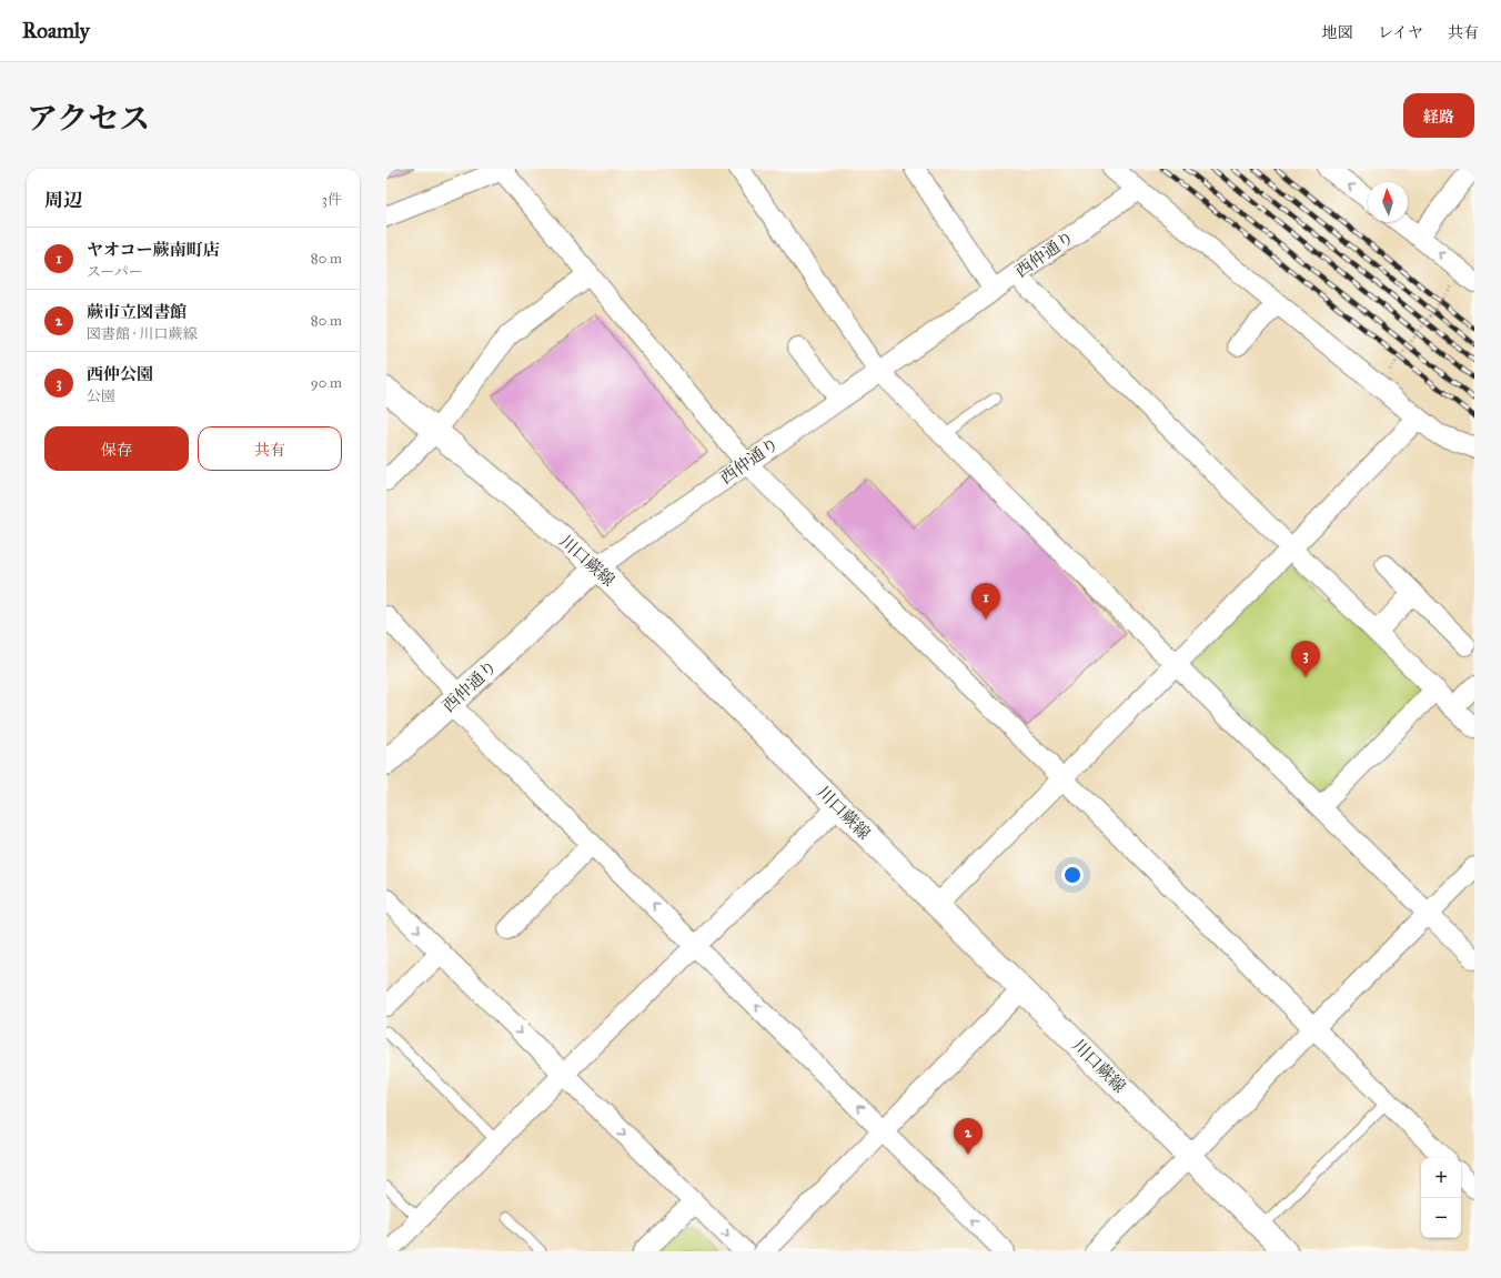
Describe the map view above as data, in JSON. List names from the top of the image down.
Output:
{
  "streets": {
    "main road": ["西仲通り", "川口蕨線"]
  },
  "crossings": [
    ["西仲通り", "川口蕨線"]
  ],
  "north": "top",
  "page": {
    "header": "Roamly",
    "nav": ["地図", "レイヤ", "共有"],
    "title": "アクセス",
    "buttons": [
      "経路",
      ["保存", "共有"]
    ],
    "heading": ["周辺", "3件"],
    "list": [
      {
        "mark": "1",
        "name": "ヤオコー蕨南町店",
        "note": "スーパー",
        "value": "80 m"
      },
      {
        "mark": "2",
        "name": "蕨市立図書館",
        "note": "図書館 · 川口蕨線",
        "value": "80 m"
      },
      {
        "mark": "3",
        "name": "西仲公園",
        "note": "公園",
        "value": "90 m"
      }
    ],
    "pins": ["1", "3", "2"],
    "map_buttons": ["+", "−"]
  }
}
